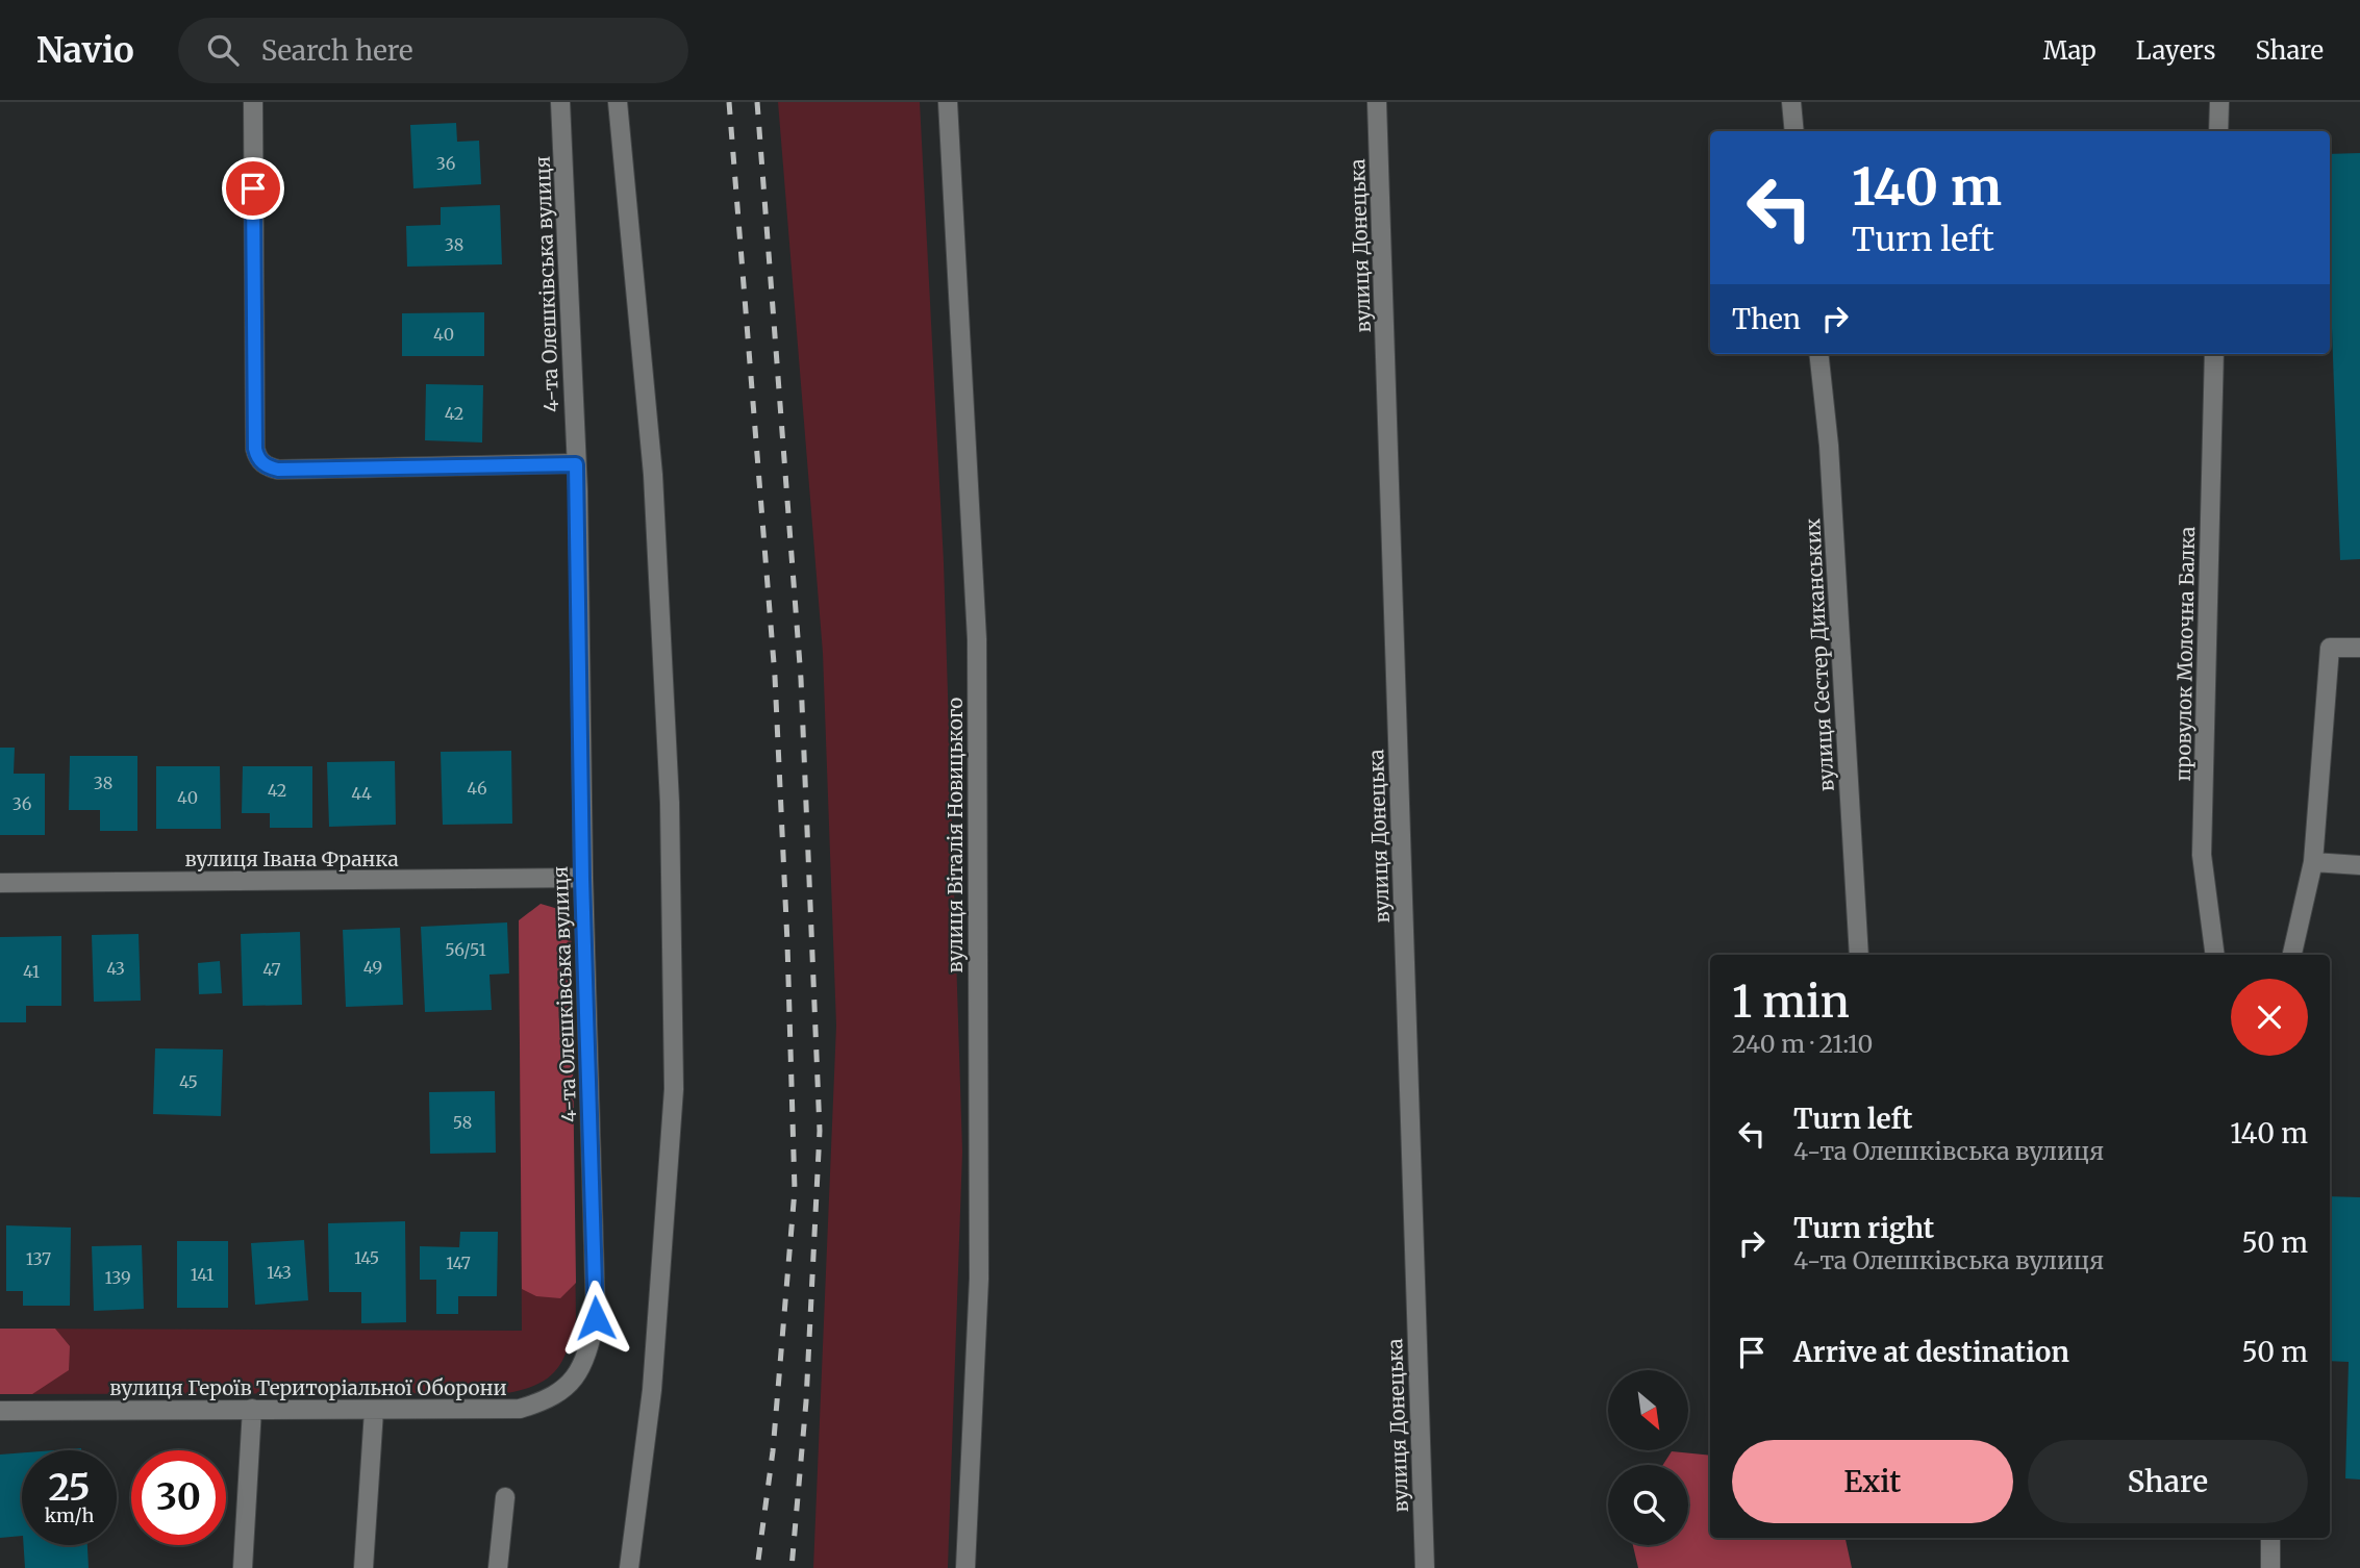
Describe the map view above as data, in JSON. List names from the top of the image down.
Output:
{
  "streets": {
    "street": [
      "вулиця Донецька",
      "4-та Олешківська вулиця",
      "провулок Молочна Балка",
      "вулиця Сестер Диканських",
      "вулиця Віталія Новицького",
      "вулиця Івана Франка",
      "вулиця Героїв Територіальної Оборони"
    ]
  },
  "crossings": [
    ["4-та Олешківська вулиця", "вулиця Івана Франка"],
    ["4-та Олешківська вулиця", "вулиця Героїв Територіальної Оборони"]
  ],
  "house_numbers": [
    "36",
    "38",
    "40",
    "42",
    "38",
    "46",
    "42",
    "44",
    "40",
    "36",
    "56/51",
    "49",
    "43",
    "47",
    "41",
    "45",
    "58",
    "145",
    "137",
    "147",
    "143",
    "141",
    "139"
  ],
  "north": "bottom right",
  "page": {
    "header": "Navio",
    "search": "Search here",
    "nav": ["Map", "Layers", "Share"],
    "turn": ["140 m", "Turn left"],
    "then": "Then",
    "heading": ["1 min", "240 m · 21:10"],
    "list": [
      {
        "name": "Turn left",
        "note": "4-та Олешківська вулиця",
        "value": "140 m"
      },
      {
        "name": "Turn right",
        "note": "4-та Олешківська вулиця",
        "value": "50 m"
      },
      {
        "name": "Arrive at destination",
        "value": "50 m"
      }
    ],
    "buttons": ["Exit", "Share"],
    "speed": "25 km/h",
    "limit": "30"
  }
}
